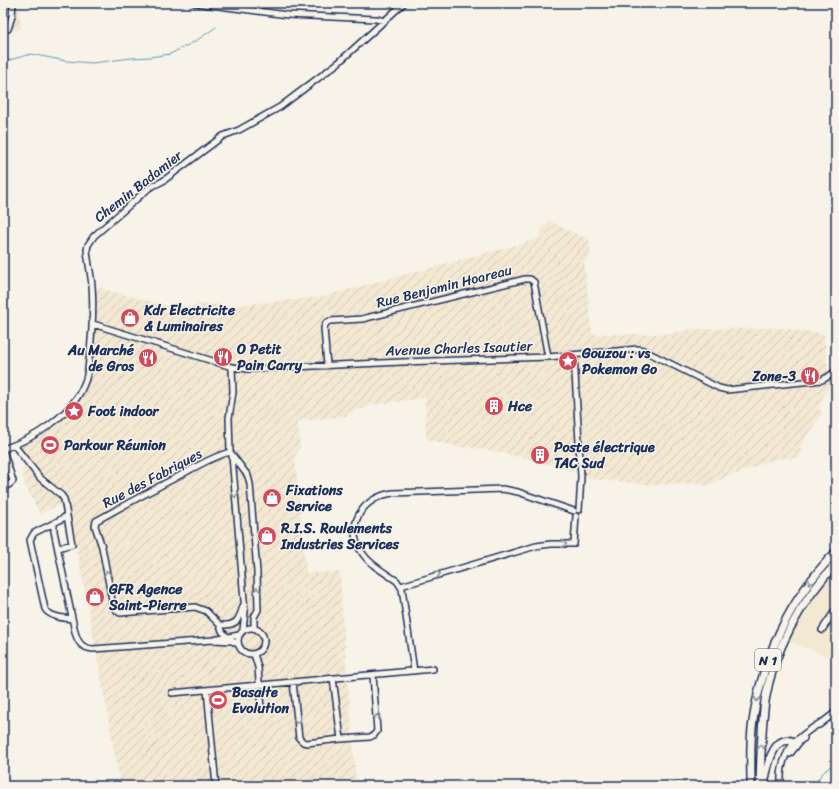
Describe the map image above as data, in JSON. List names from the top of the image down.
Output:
{
  "streets": {
    "highway": ["N 1"],
    "street": [
      "Chemin Badamier",
      "Rue Benjamin Hoareau",
      "Avenue Charles Isautier",
      "Rue des Fabriques"
    ]
  },
  "crossings": [
    ["Chemin Badamier", "Avenue Charles Isautier"],
    ["Rue Benjamin Hoareau", "Avenue Charles Isautier"]
  ],
  "places": {
    "shop": [
      "Kdr Electricite & Luminaires",
      "Fixations Service",
      "R.I.S. Roulements Industries Services",
      "GFR Agence Saint-Pierre"
    ],
    "restaurant": ["O Petit Pain Carry", "Au Marché de Gros", "Zone-3"],
    "place": ["Gouzou : vs Pokemon Go", "Foot indoor"],
    "building": ["Hce", "Poste électrique TAC Sud"],
    "sports": ["Parkour Réunion", "Basalte Evolution"]
  }
}
